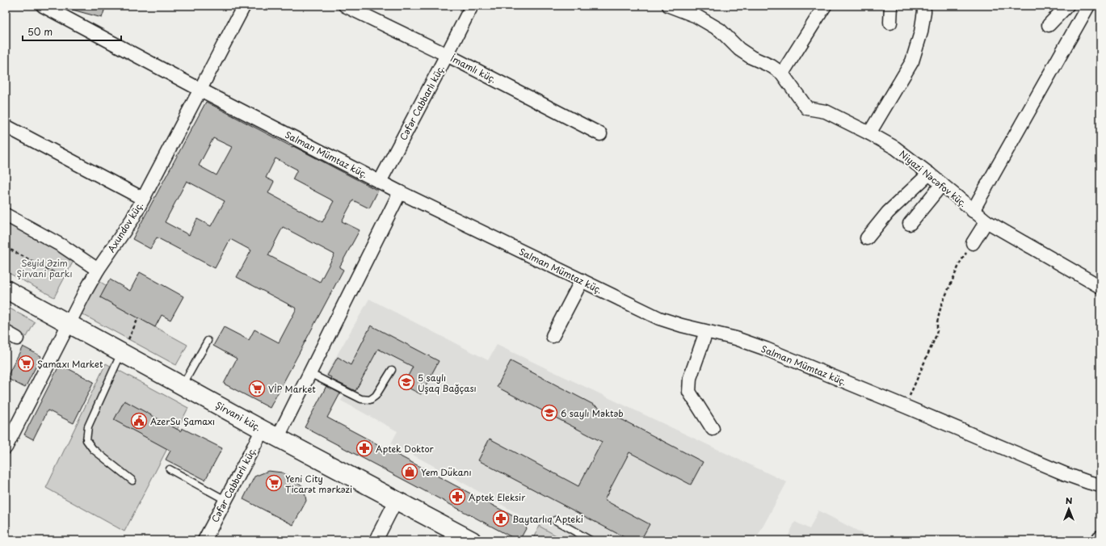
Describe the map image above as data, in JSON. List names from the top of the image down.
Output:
{
  "streets": {
    "main road": ["Şirvani küç."],
    "street": [
      "İmamlı küç.",
      "Cəfər Cabbarlı küç.",
      "Salman Mümtaz küç.",
      "Niyazi Nəcəfov küç.",
      "Axundov küç."
    ]
  },
  "crossings": [
    ["İmamlı küç.", "Cəfər Cabbarlı küç."],
    ["Cəfər Cabbarlı küç.", "Salman Mümtaz küç."],
    ["Cəfər Cabbarlı küç.", "Şirvani küç."],
    ["Salman Mümtaz küç.", "Axundov küç."],
    ["Axundov küç.", "Şirvani küç."]
  ],
  "parks": ["Seyid Əzim Şirvani parkı"],
  "places": {
    "supermarket": ["Şamaxı Market", "VİP Market", "Yeni City Ticarət mərkəzi"],
    "school or university": ["5 saylı Uşaq Bağçası", "6 saylı Məktəb"],
    "public building": ["AzerSu Şamaxı"],
    "pharmacy": ["Aptek Doktor", "Aptek Eleksir", "Baytarlıq Apteki"],
    "shop": ["Yem Dükanı"]
  },
  "scale_bar": "50 m",
  "north": "top"
}
